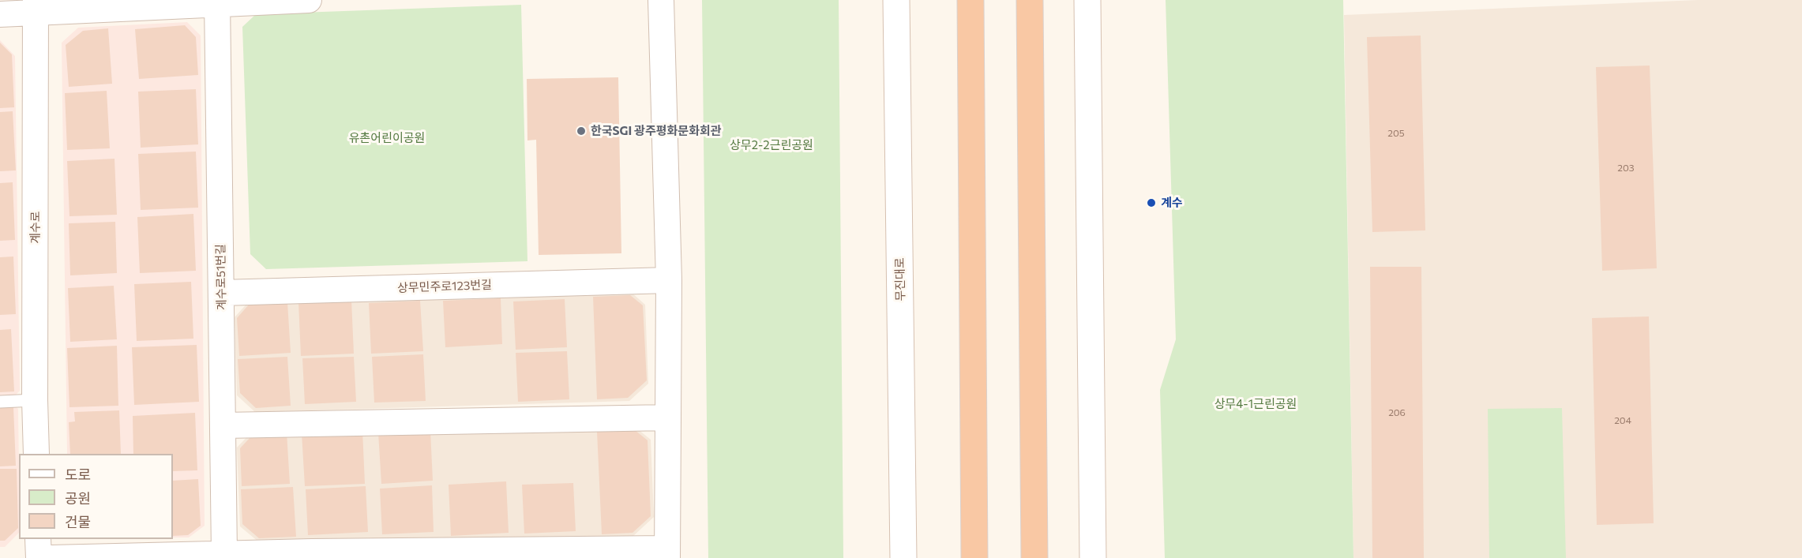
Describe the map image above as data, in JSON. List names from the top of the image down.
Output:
{
  "streets": {
    "main road": ["무진대로"],
    "street": ["계수로", "계수로51번길", "상무민주로123번길"]
  },
  "crossings": [
    ["계수로51번길", "상무민주로123번길"]
  ],
  "parks": ["유촌어린이공원", "상무2-2근린공원", "상무4-1근린공원"],
  "places": ["한국SGI 광주평화문화회관", "계수"],
  "house_numbers": [
    "205",
    "203",
    "206",
    "204"
  ],
  "legend": ["도로", "공원", "건물"]
}
